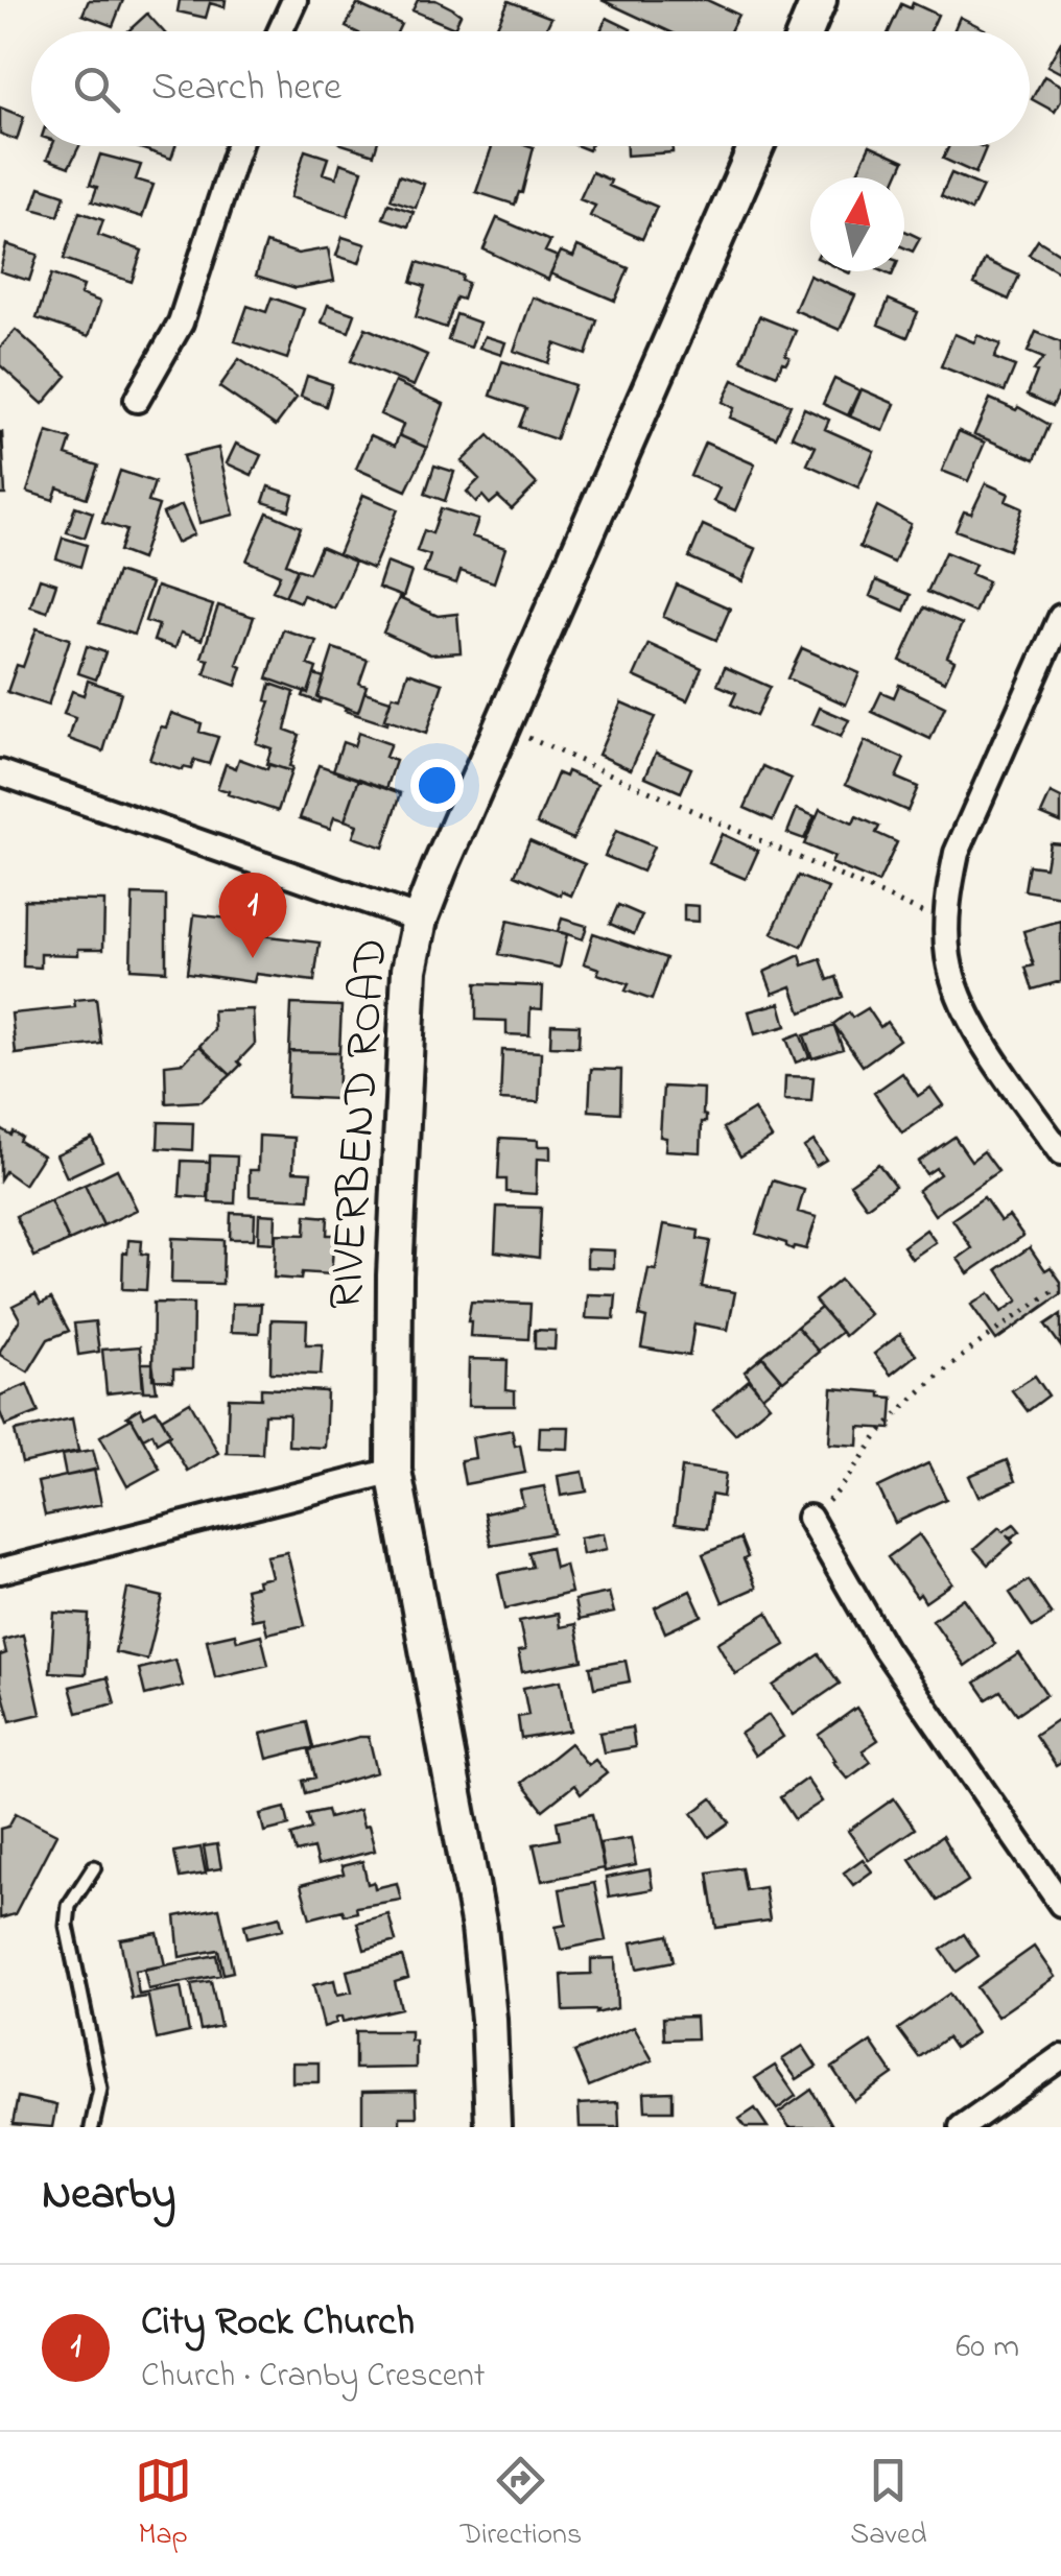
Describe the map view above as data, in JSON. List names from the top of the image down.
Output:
{
  "streets": {
    "main road": ["RIVERBEND ROAD"]
  },
  "north": "top",
  "page": {
    "search": "Search here",
    "pins": "1",
    "heading": "Nearby",
    "list": [
      {
        "mark": "1",
        "name": "City Rock Church",
        "note": "Church · Cranby Crescent",
        "value": "60 m"
      }
    ],
    "nav": ["Map", "Directions", "Saved"]
  }
}
